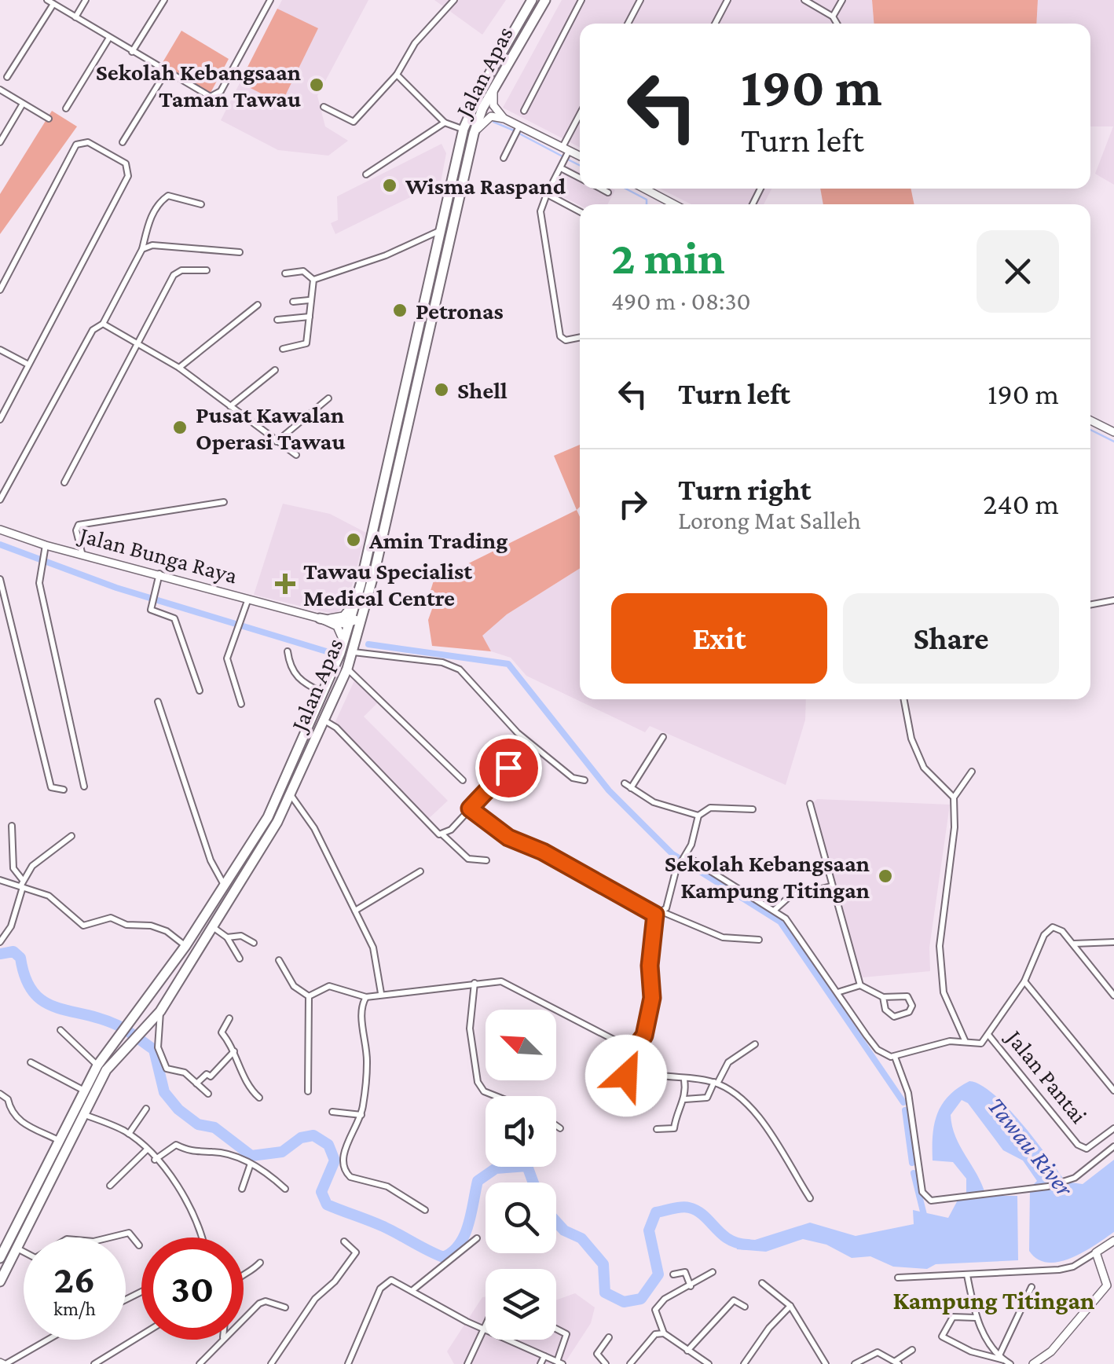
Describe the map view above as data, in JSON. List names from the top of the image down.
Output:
{
  "streets": {
    "highway": ["Jalan Apas"],
    "street": ["Jalan Bunga Raya", "Jalan Pantai"]
  },
  "districts": ["Kampung Titingan"],
  "water": ["Tawau River"],
  "places": {
    "other": [
      "Sekolah Kebangsaan Taman Tawau",
      "Wisma Raspand",
      "Petronas",
      "Shell",
      "Pusat Kawalan Operasi Tawau",
      "Amin Trading",
      "Sekolah Kebangsaan Kampung Titingan"
    ],
    "health": ["Tawau Specialist Medical Centre"]
  },
  "north": "top left",
  "page": {
    "turn": ["190 m", "Turn left"],
    "heading": ["2 min", "490 m · 08:30"],
    "list": [
      {
        "name": "Turn left",
        "value": "190 m"
      },
      {
        "name": "Turn right",
        "note": "Lorong Mat Salleh",
        "value": "240 m"
      }
    ],
    "buttons": ["Exit", "Share"],
    "speed": "26 km/h",
    "limit": "30"
  }
}
